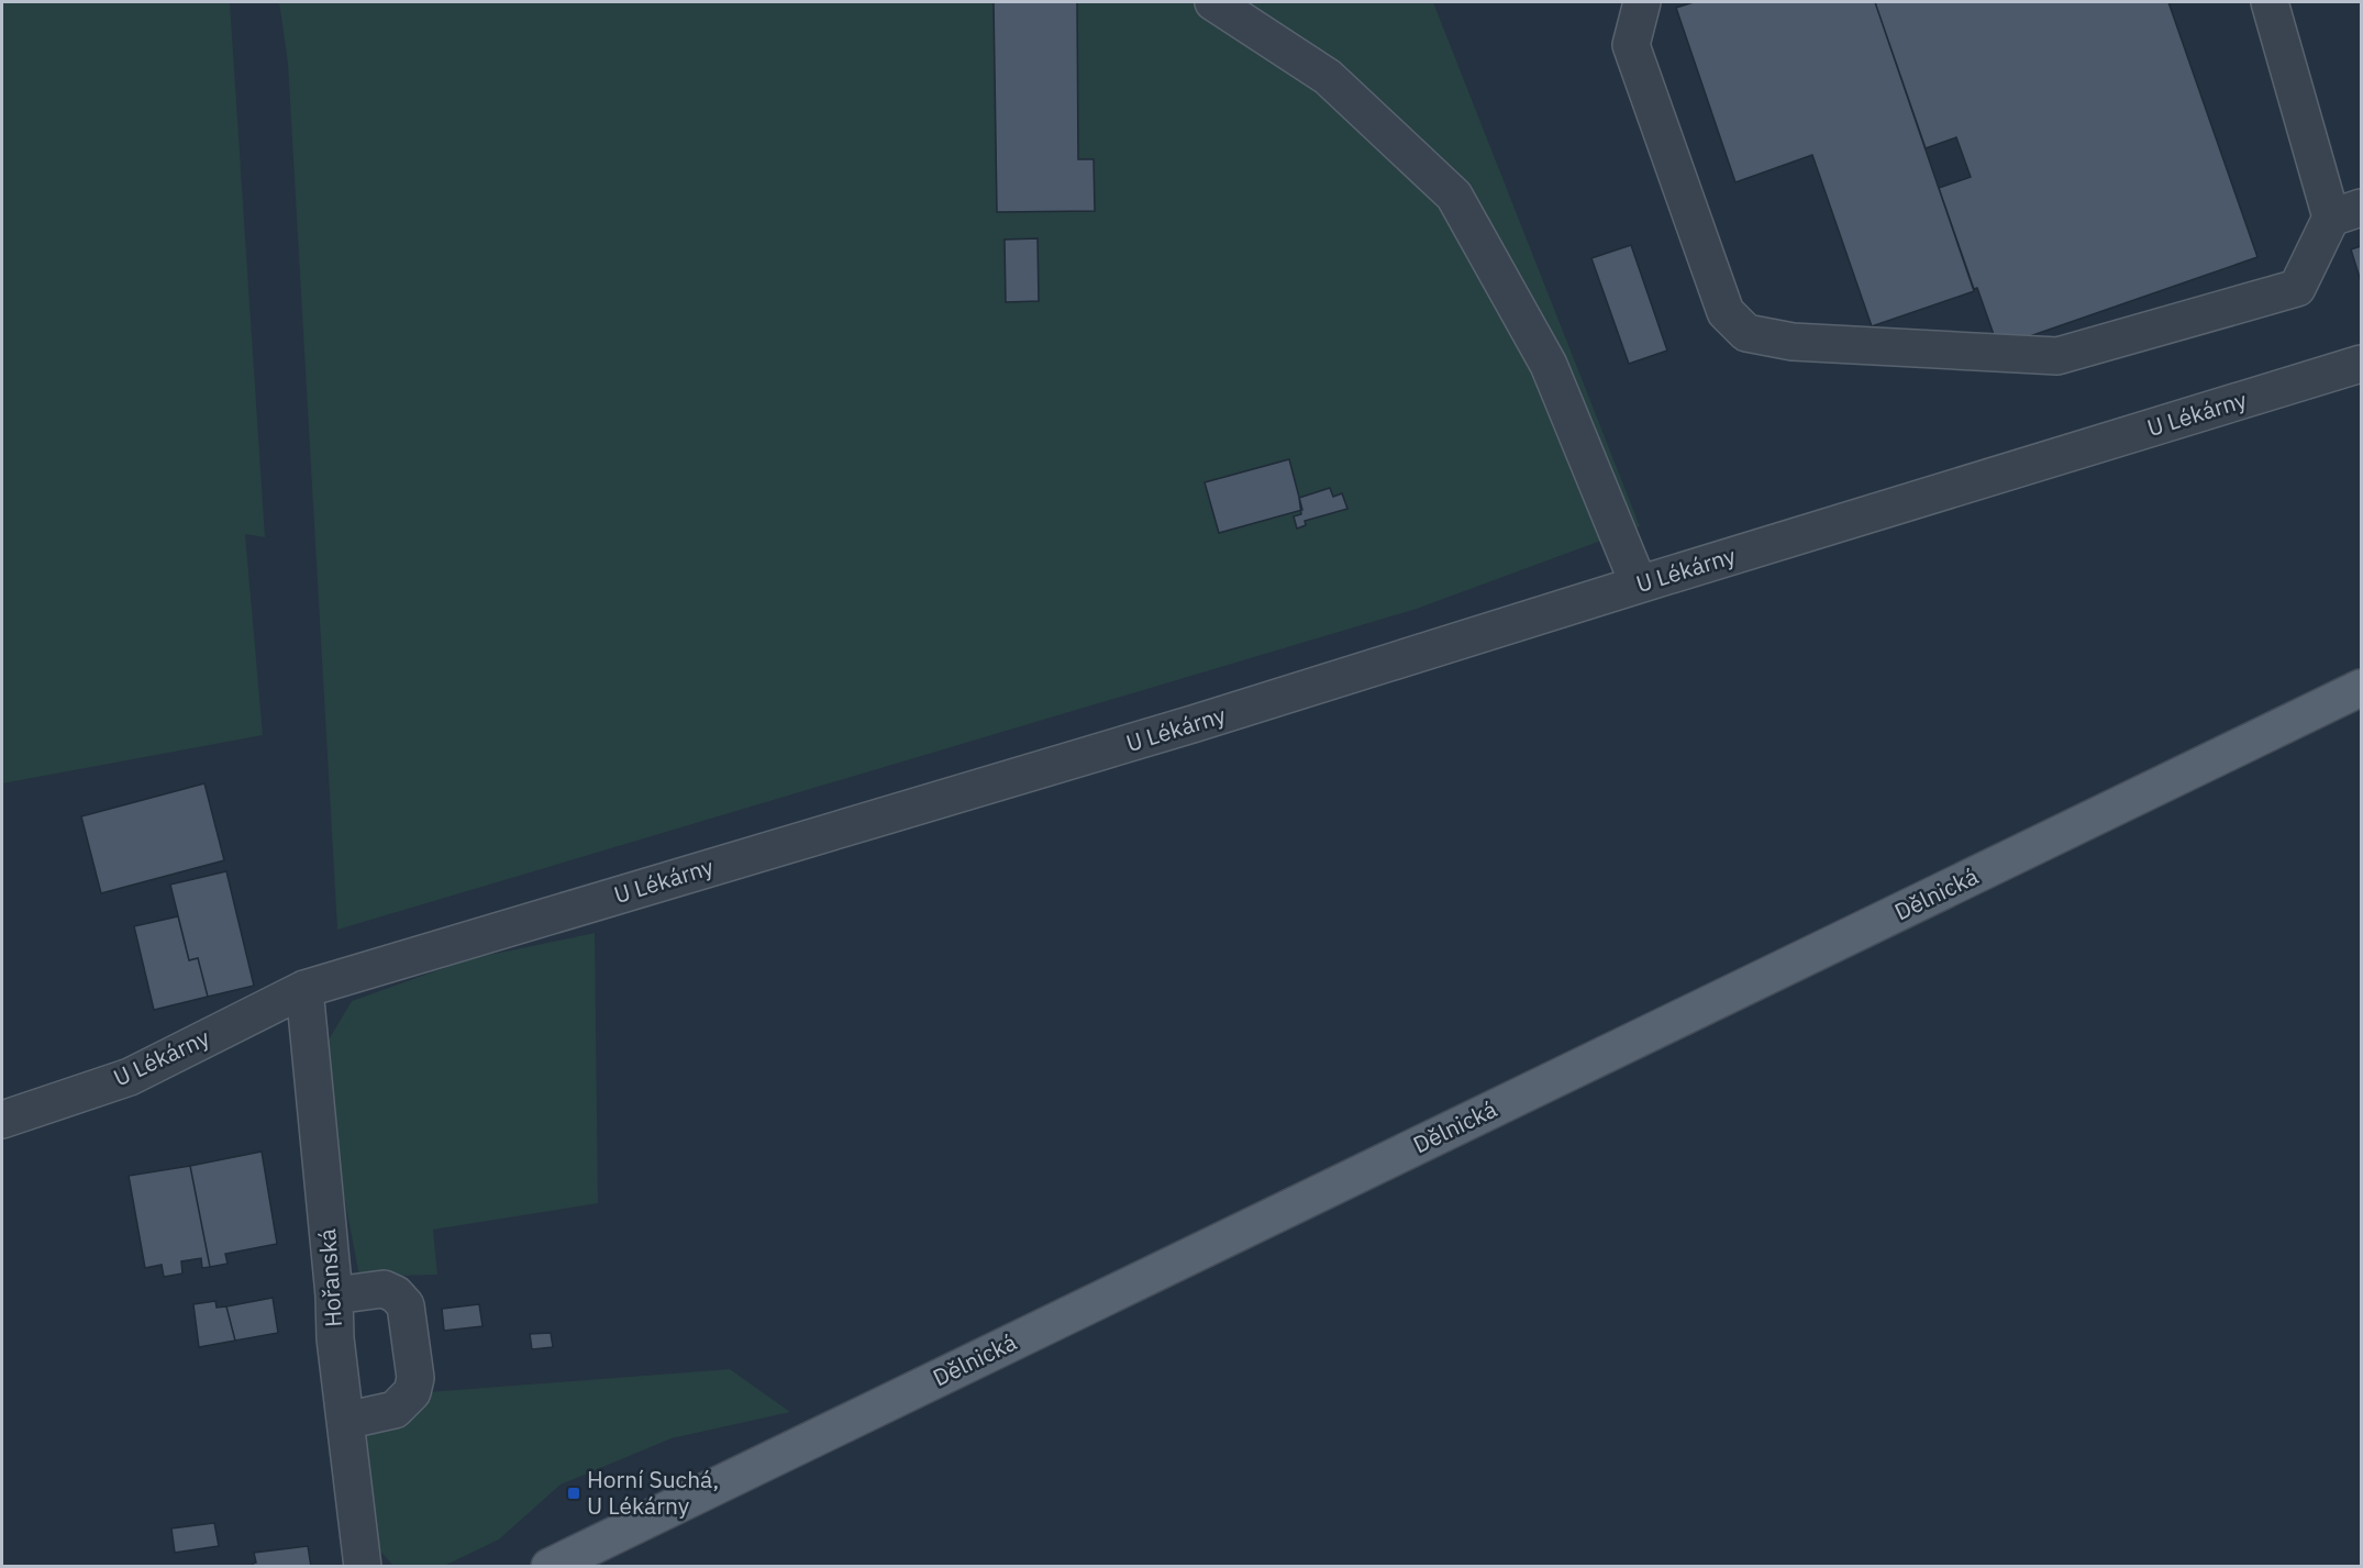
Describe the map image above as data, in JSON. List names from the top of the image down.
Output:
{
  "streets": {
    "main road": ["Dělnická"],
    "street": ["U Lékárny", "Hořanská"]
  },
  "crossings": [
    ["U Lékárny", "Hořanská"]
  ],
  "places": {
    "transit": ["Horní Suchá, U Lékárny"]
  }
}
